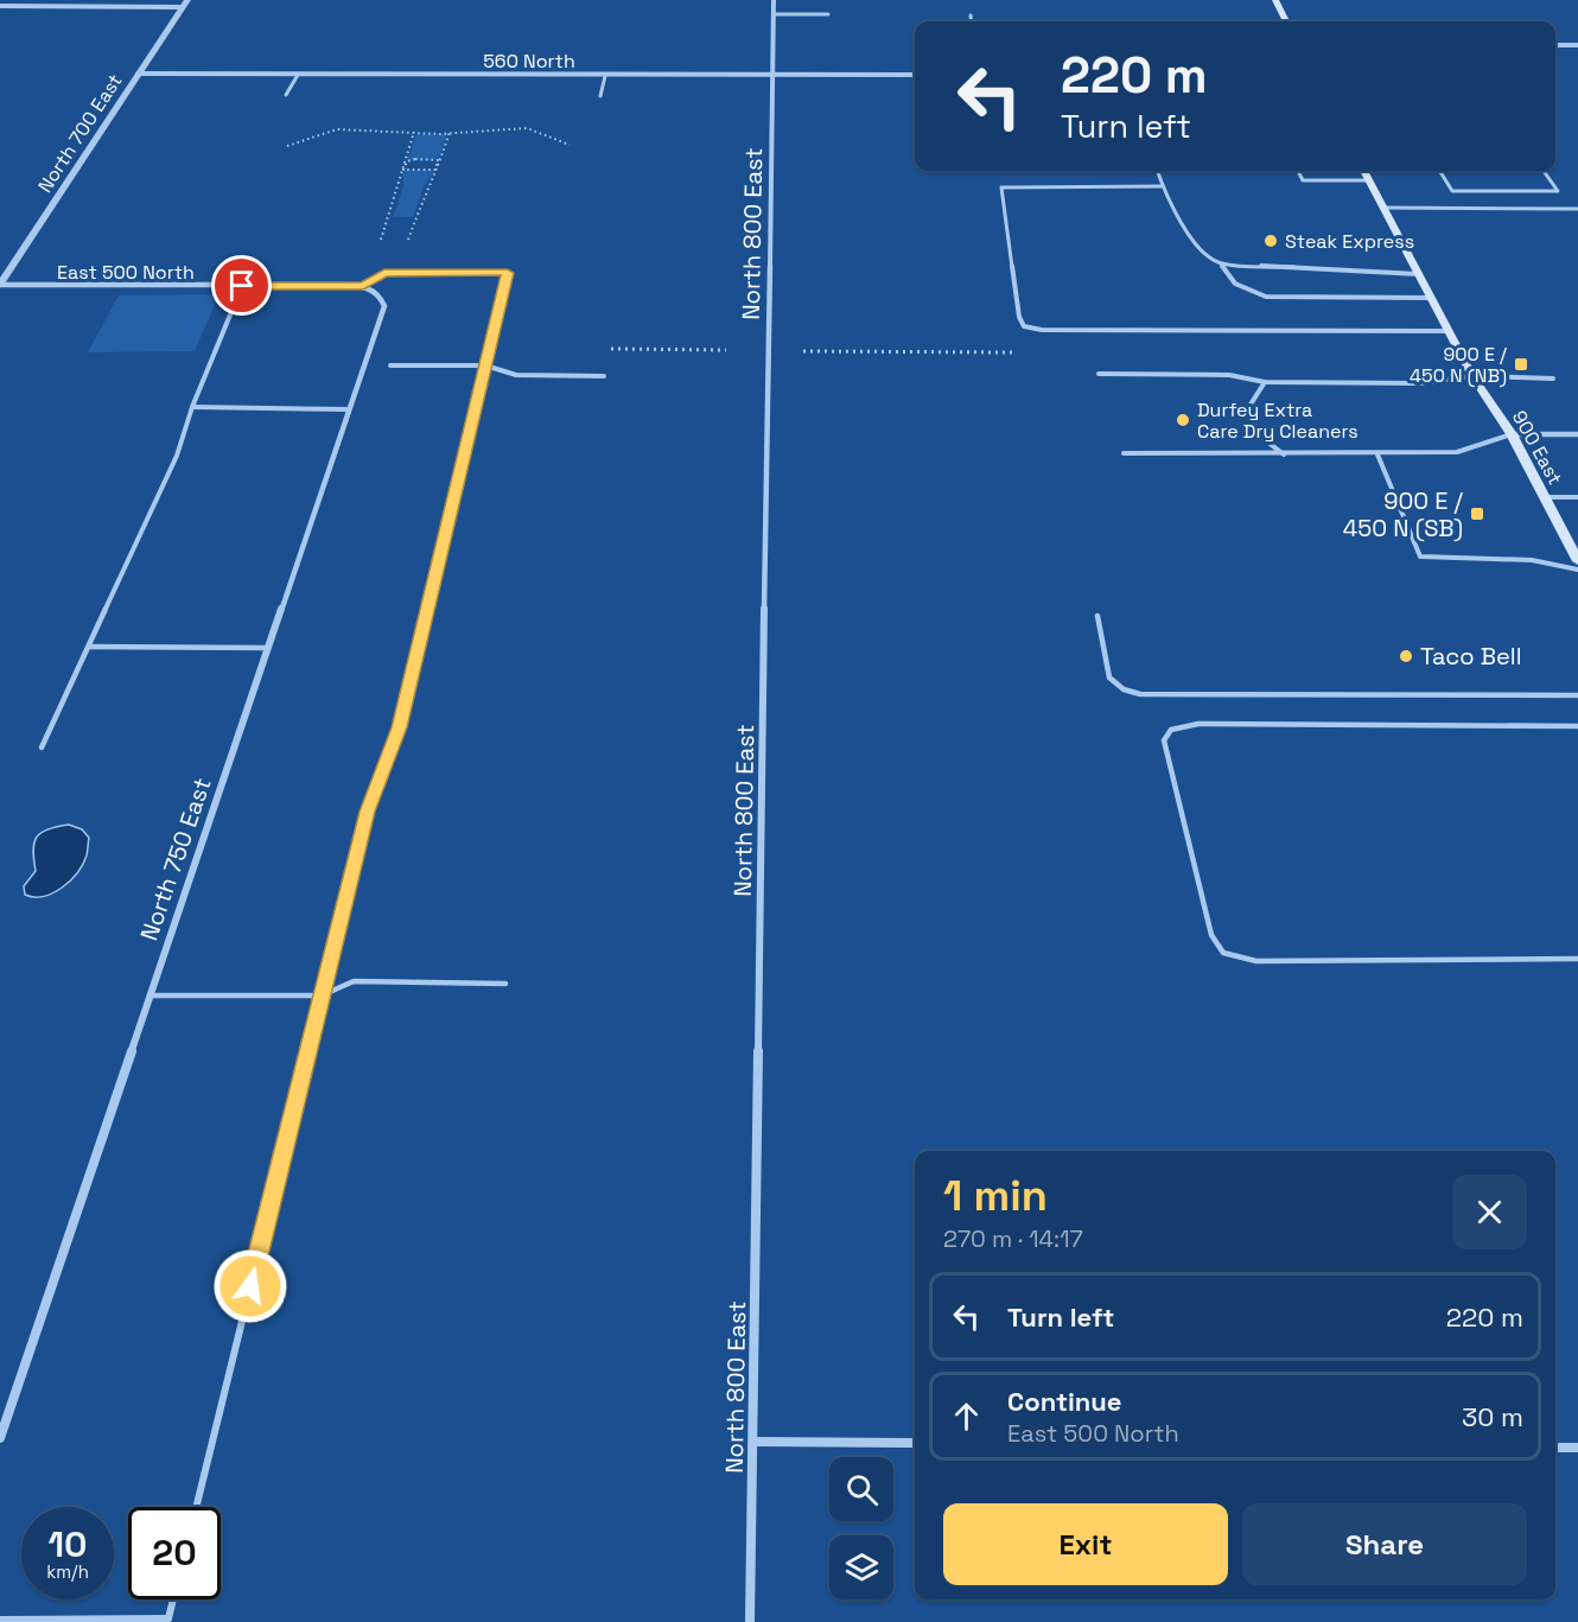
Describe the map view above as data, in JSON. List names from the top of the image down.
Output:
{
  "streets": {
    "main road": ["900 East"],
    "street": [
      "560 North",
      "North 700 East",
      "North 800 East",
      "East 500 North",
      "North 750 East"
    ]
  },
  "crossings": [
    ["560 North", "North 700 East"],
    ["560 North", "North 800 East"],
    ["North 700 East", "East 500 North"],
    ["East 500 North", "North 750 East"]
  ],
  "places": {
    "other": ["Steak Express", "Durfey Extra Care Dry Cleaners", "Taco Bell"],
    "transit": ["900 E / 450 N (NB)", "900 E / 450 N (SB)"]
  },
  "page": {
    "turn": ["220 m", "Turn left"],
    "heading": ["1 min", "270 m · 14:17"],
    "list": [
      {
        "name": "Turn left",
        "value": "220 m"
      },
      {
        "name": "Continue",
        "note": "East 500 North",
        "value": "30 m"
      }
    ],
    "buttons": ["Exit", "Share"],
    "speed": "10 km/h",
    "limit": "20"
  }
}
